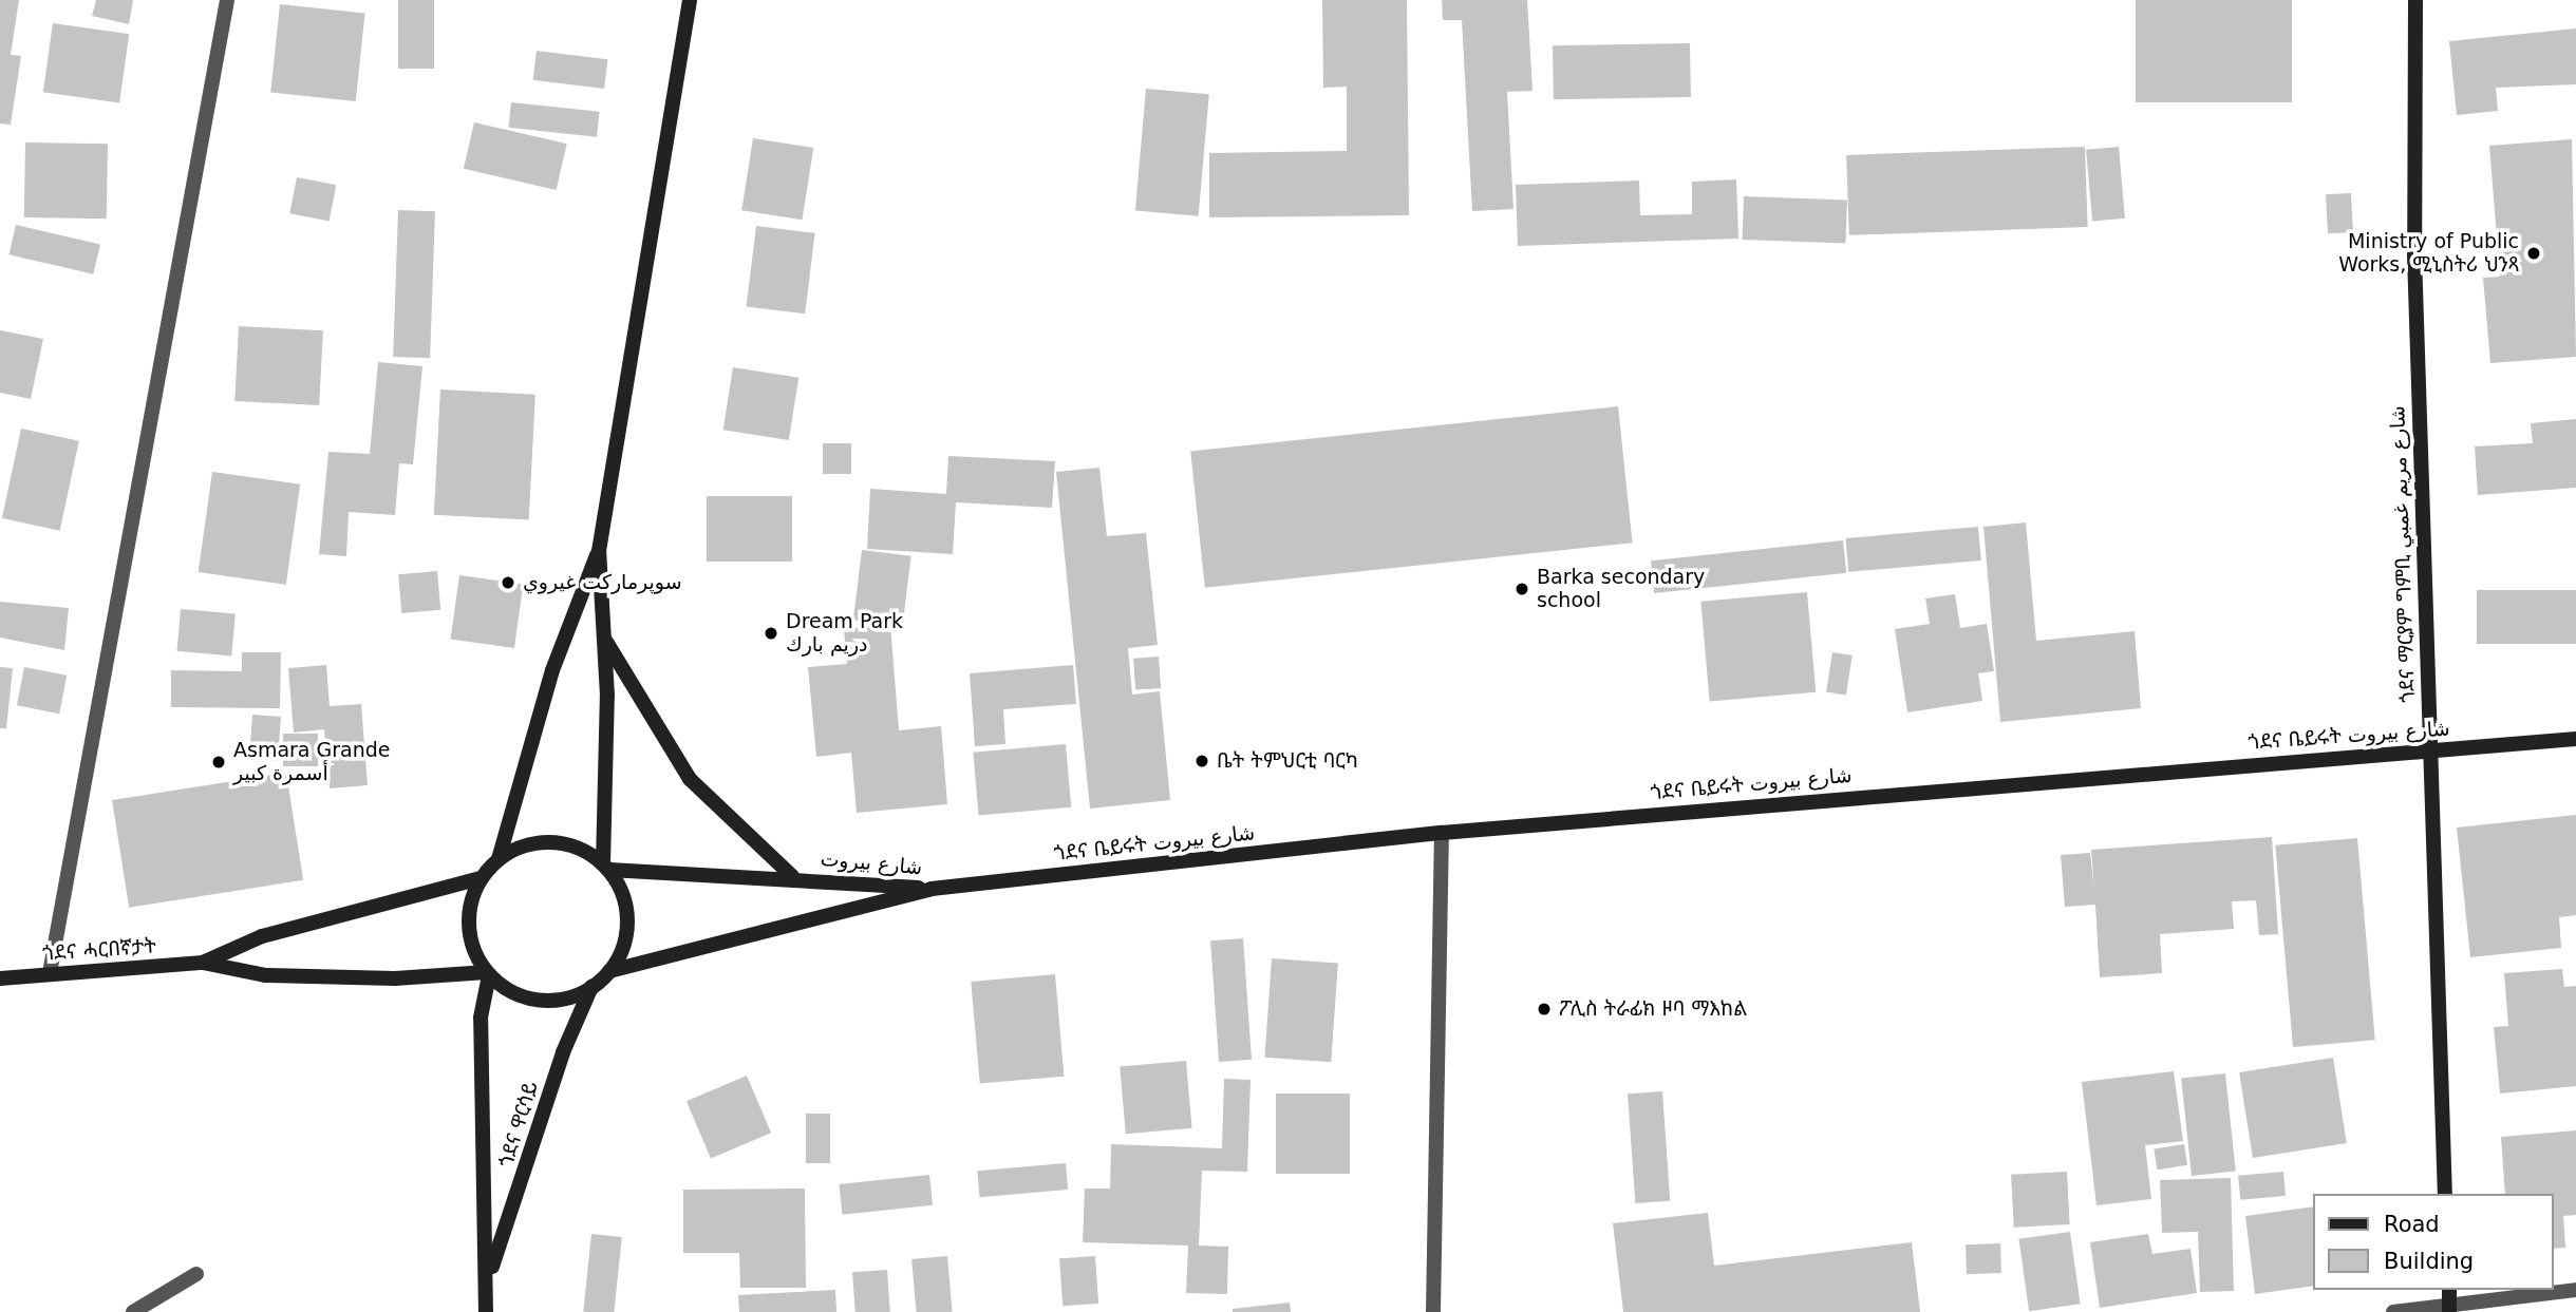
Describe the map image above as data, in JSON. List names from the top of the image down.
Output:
{
  "streets": {
    "main road": [
      "ጎደና ማርያም ግምቢ شارع مريم غمبي",
      "ጎደና ቤይሩት شارع بيروت",
      "شارع بيروت",
      "ጎደና ሓርበኛታት",
      "ጎደና ዋርሳይ"
    ]
  },
  "crossings": [
    ["ጎደና ማርያም ግምቢ شارع مريم غمبي", "ጎደና ቤይሩት شارع بيروت"],
    ["ጎደና ቤይሩት شارع بيروت", "شارع بيروت"],
    ["شارع بيروت", "ጎደና ዋርሳይ"]
  ],
  "places": [
    "Ministry of Public Works, ሚኒስትሪ ህንጻ",
    "سوپرمارکت غيروي",
    "Barka secondary school",
    "Dream Park دريم بارك",
    "ቤት ትምህርቲ ባርካ",
    "Asmara Grande أسمرة كبير",
    "ፖሊስ ትራፊክ ዞባ ማእከል"
  ],
  "legend": ["Road", "Building"]
}
